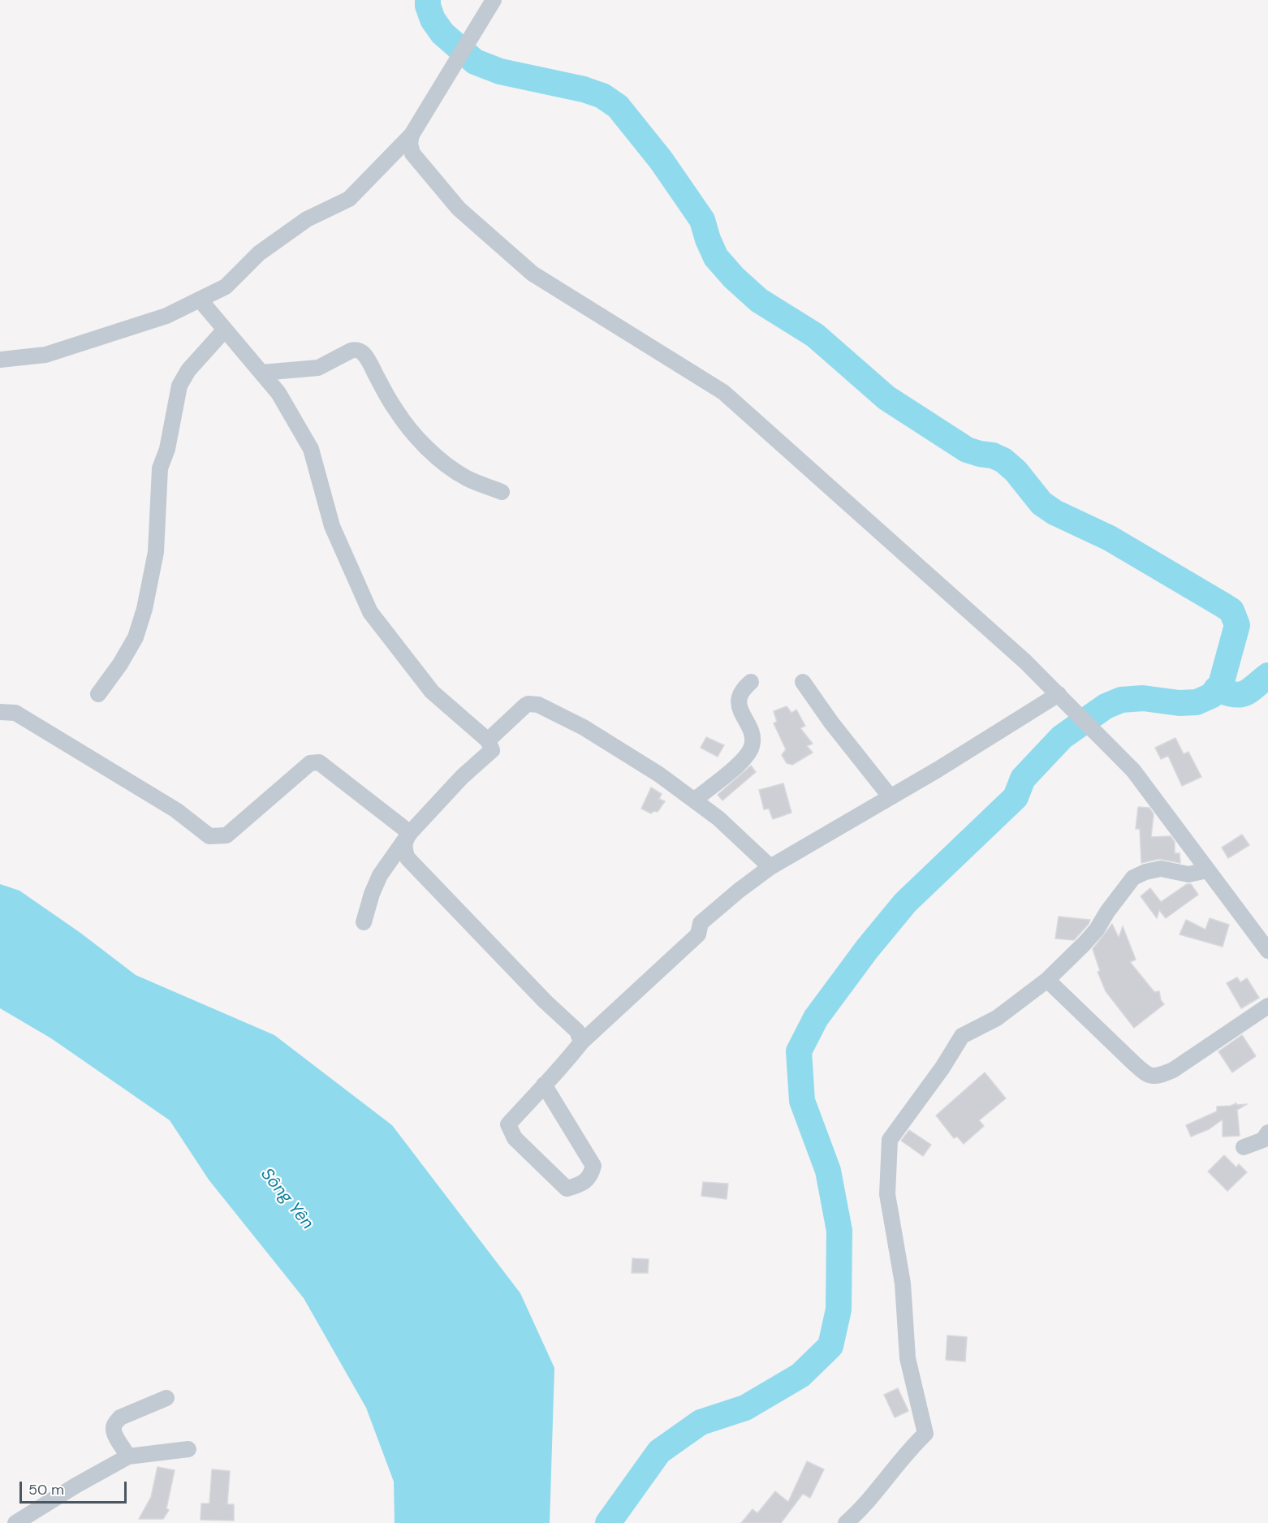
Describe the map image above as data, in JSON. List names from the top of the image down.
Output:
{
  "water": ["Sông Yên"],
  "scale_bar": "50 m"
}
